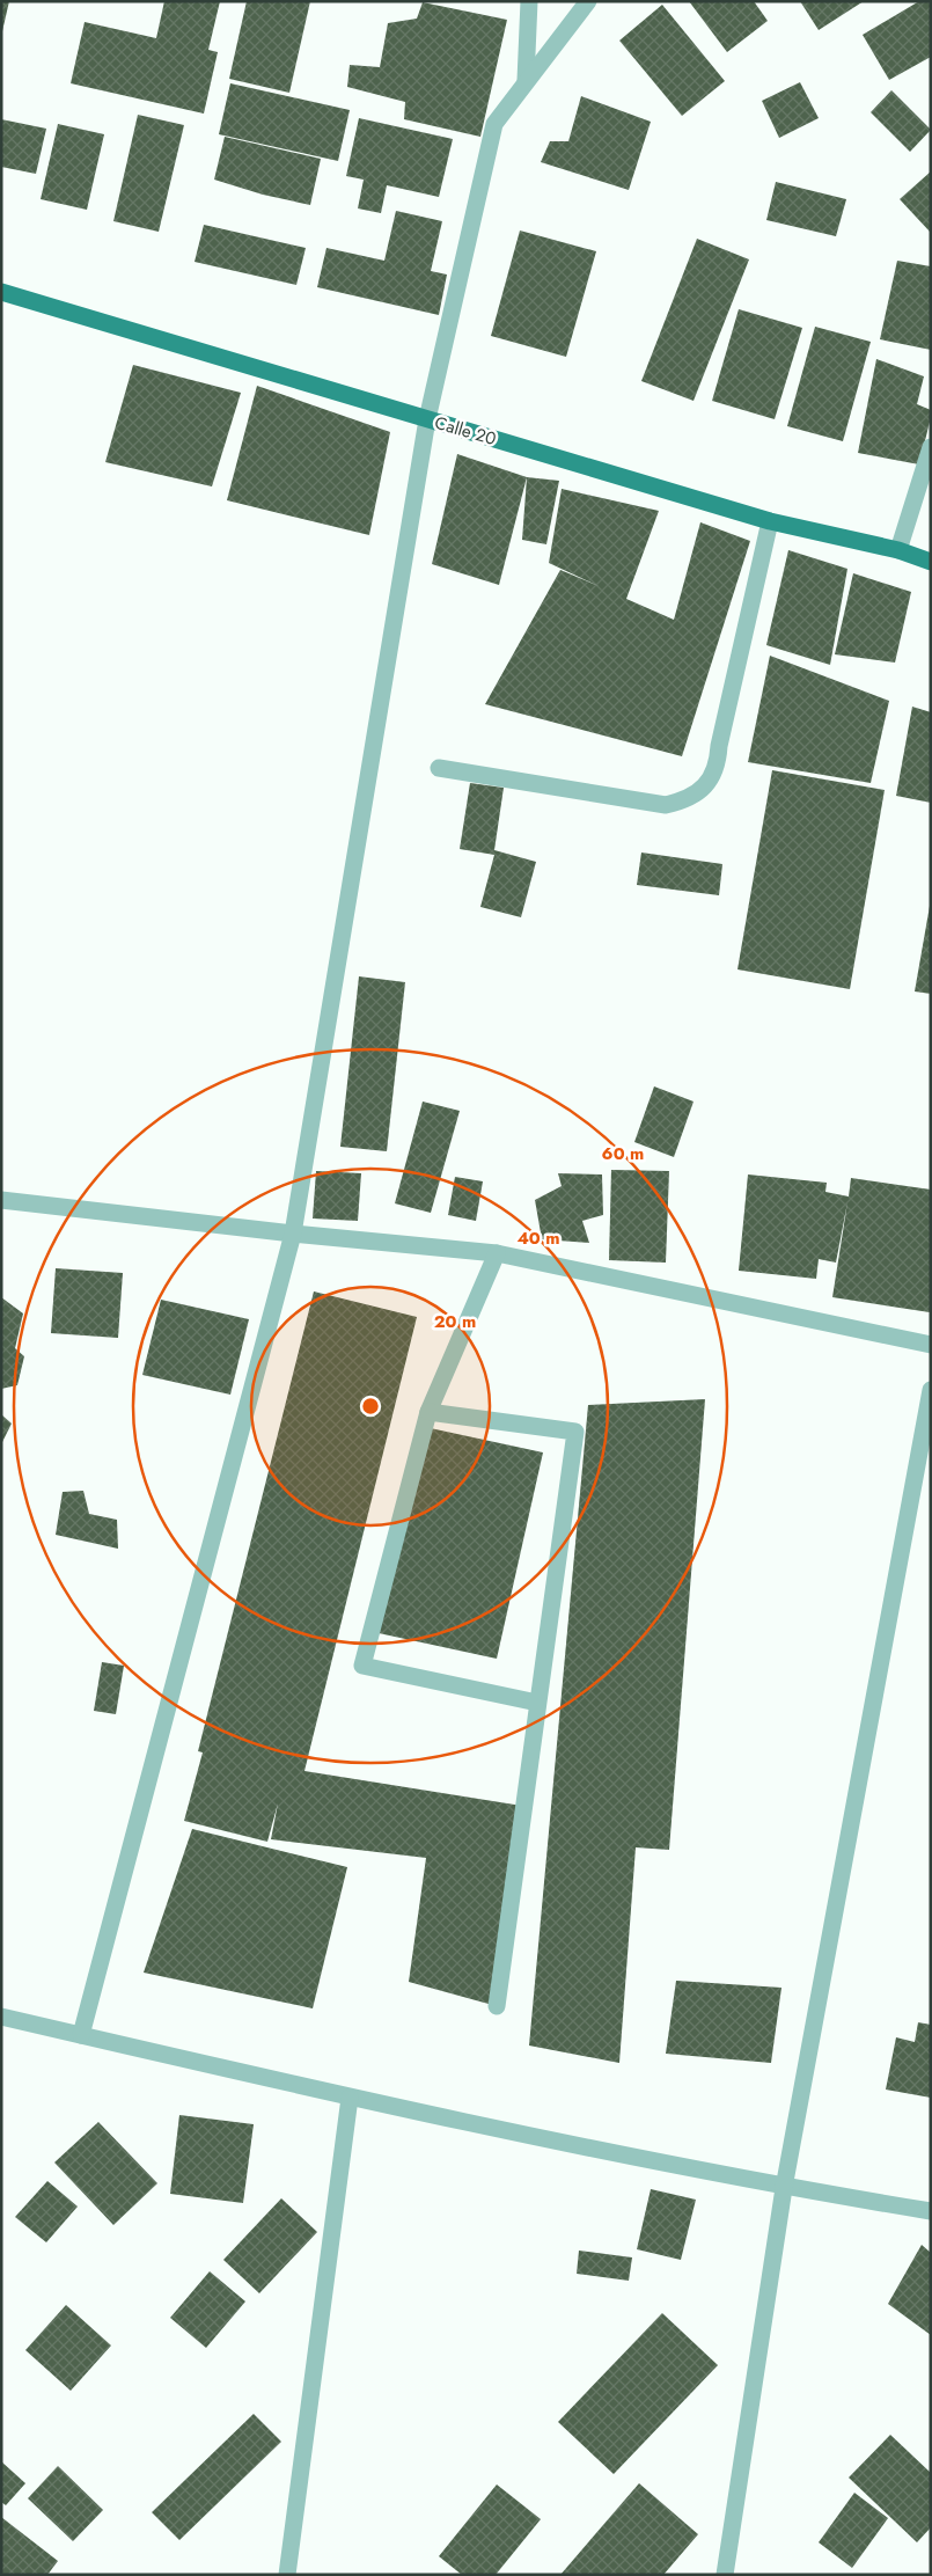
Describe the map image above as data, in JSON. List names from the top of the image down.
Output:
{
  "streets": {
    "main road": ["Calle 20"]
  },
  "rings": ["60 m", "40 m", "20 m"]
}
